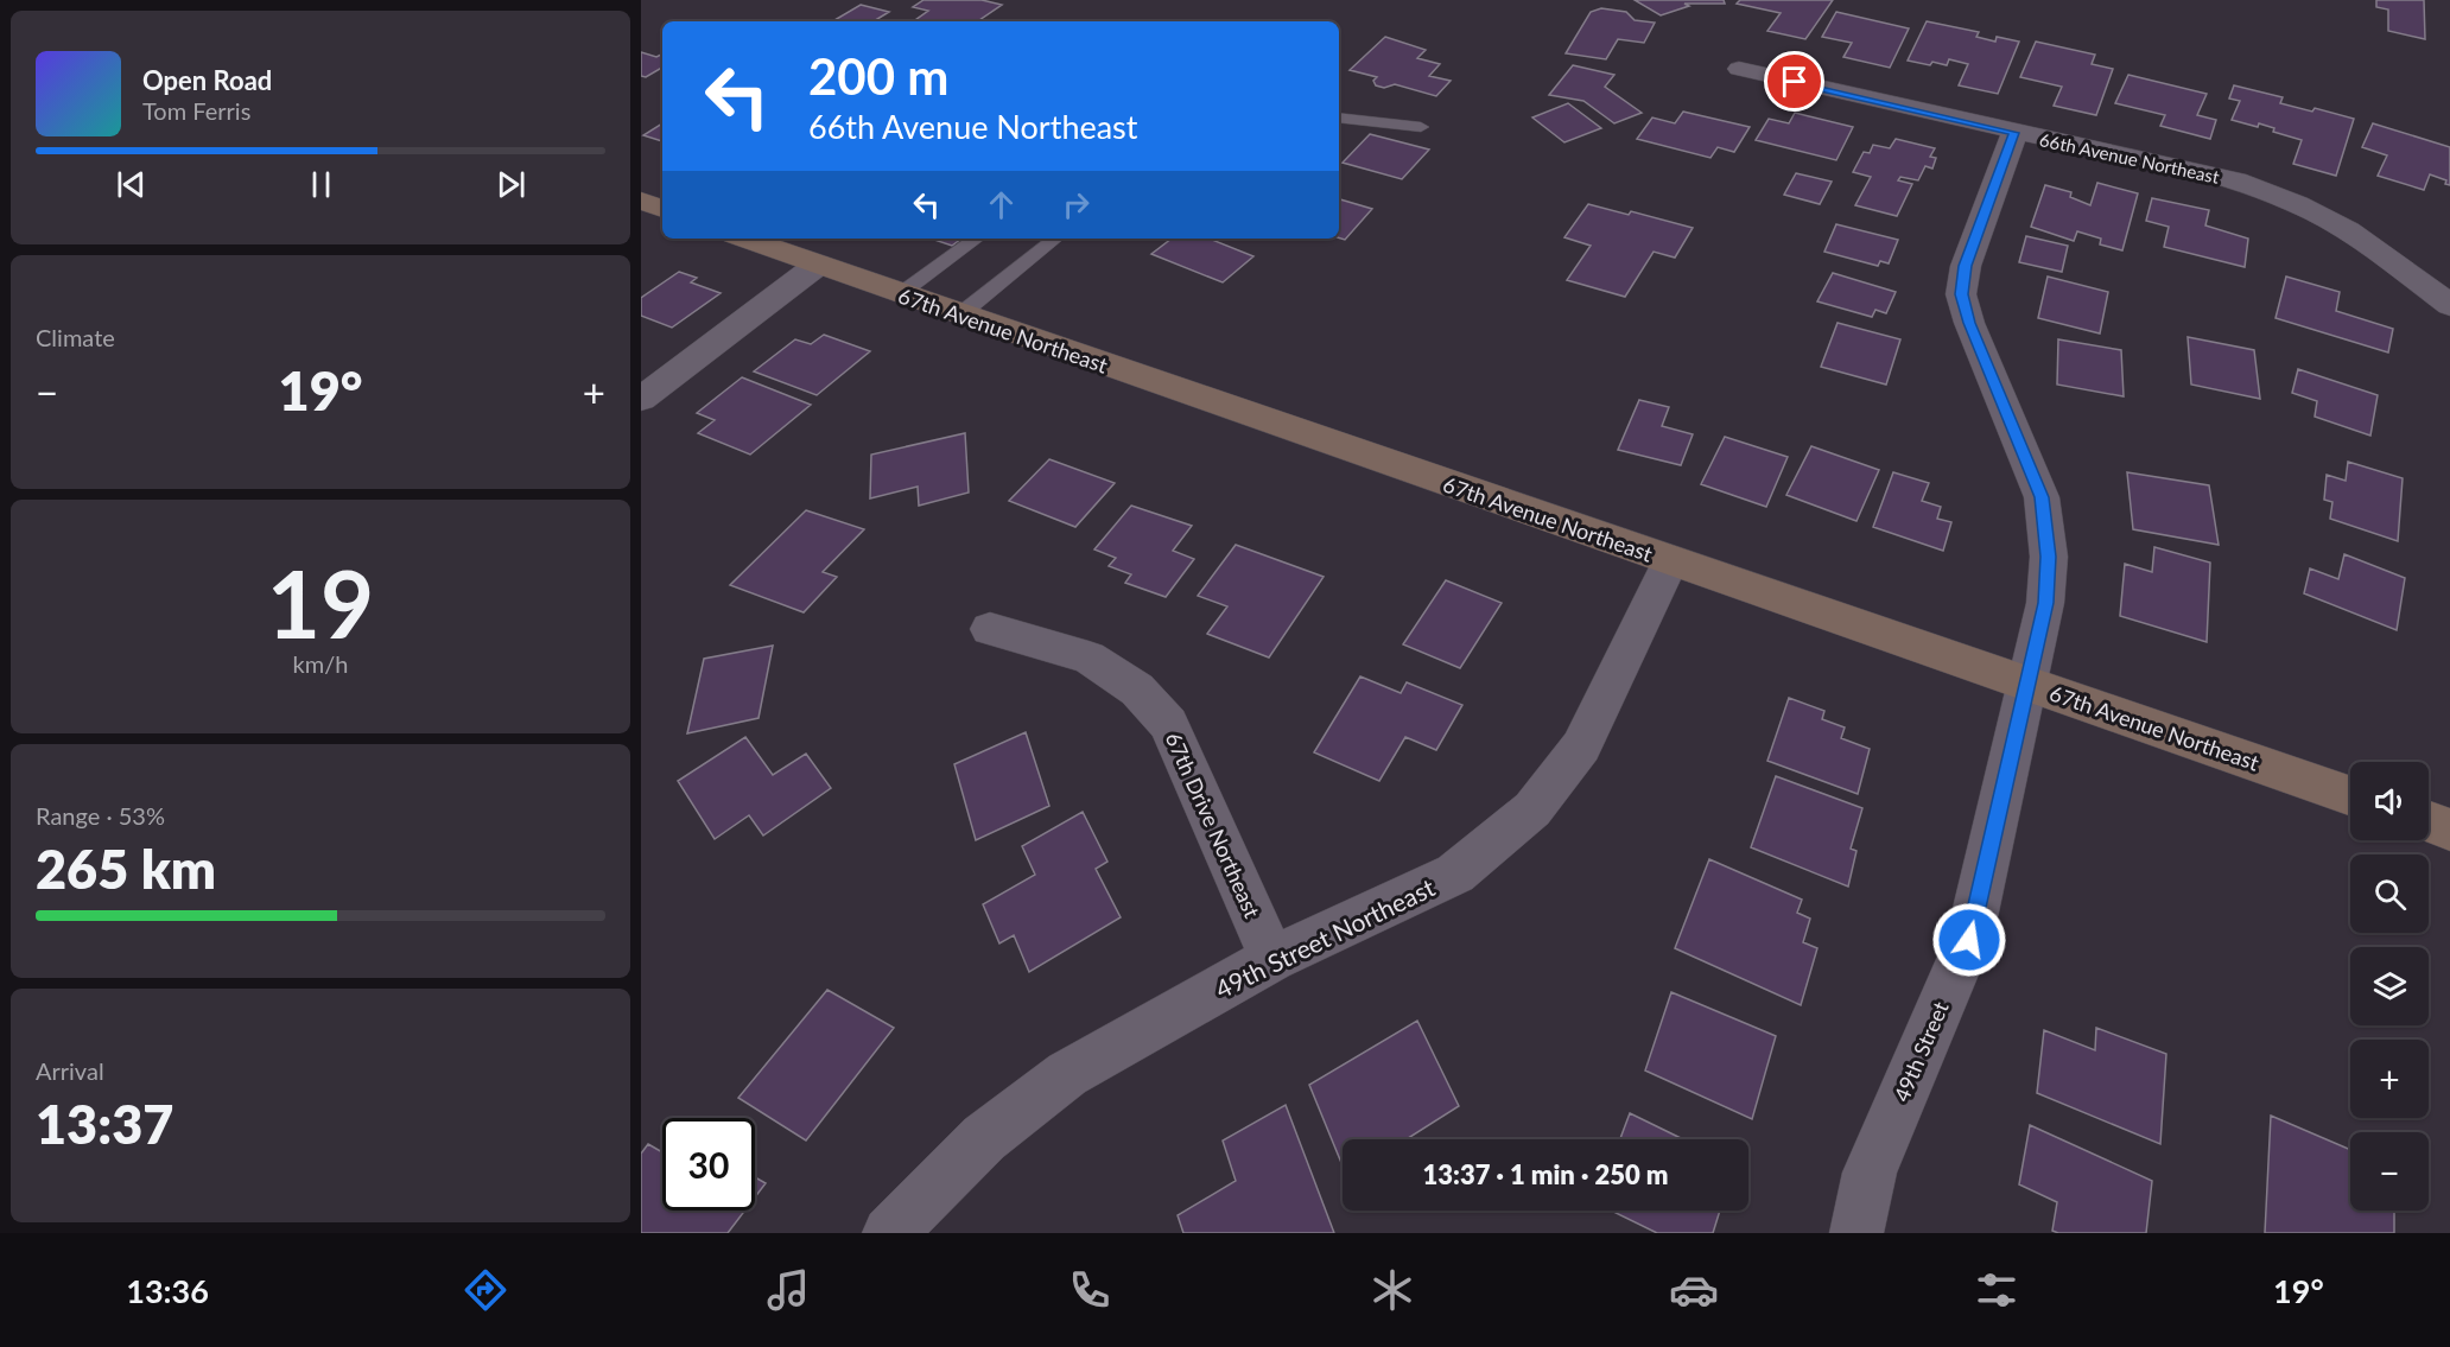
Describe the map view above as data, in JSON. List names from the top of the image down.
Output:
{
  "streets": {
    "street": [
      "66th Avenue Northeast",
      "67th Avenue Northeast",
      "67th Drive Northeast",
      "49th Street Northeast",
      "49th Street"
    ]
  },
  "crossings": [
    ["66th Avenue Northeast", "49th Street"],
    ["67th Avenue Northeast", "49th Street Northeast"],
    ["67th Avenue Northeast", "49th Street"],
    ["67th Drive Northeast", "49th Street Northeast"]
  ],
  "page": {
    "turn": ["200 m", "66th Avenue Northeast"],
    "song": ["Open Road", "Tom Ferris"],
    "tile": [
      "Climate",
      ["19", "km/h"],
      ["Range · 53%", "265 km"],
      ["Arrival", "13:37"]
    ],
    "heat": ["−", "19°", "+"],
    "map_buttons": ["+", "−"],
    "limit": "30",
    "trip": "13:37 · 1 min · 250 m",
    "tabs": ["13:36", "19°"]
  }
}
